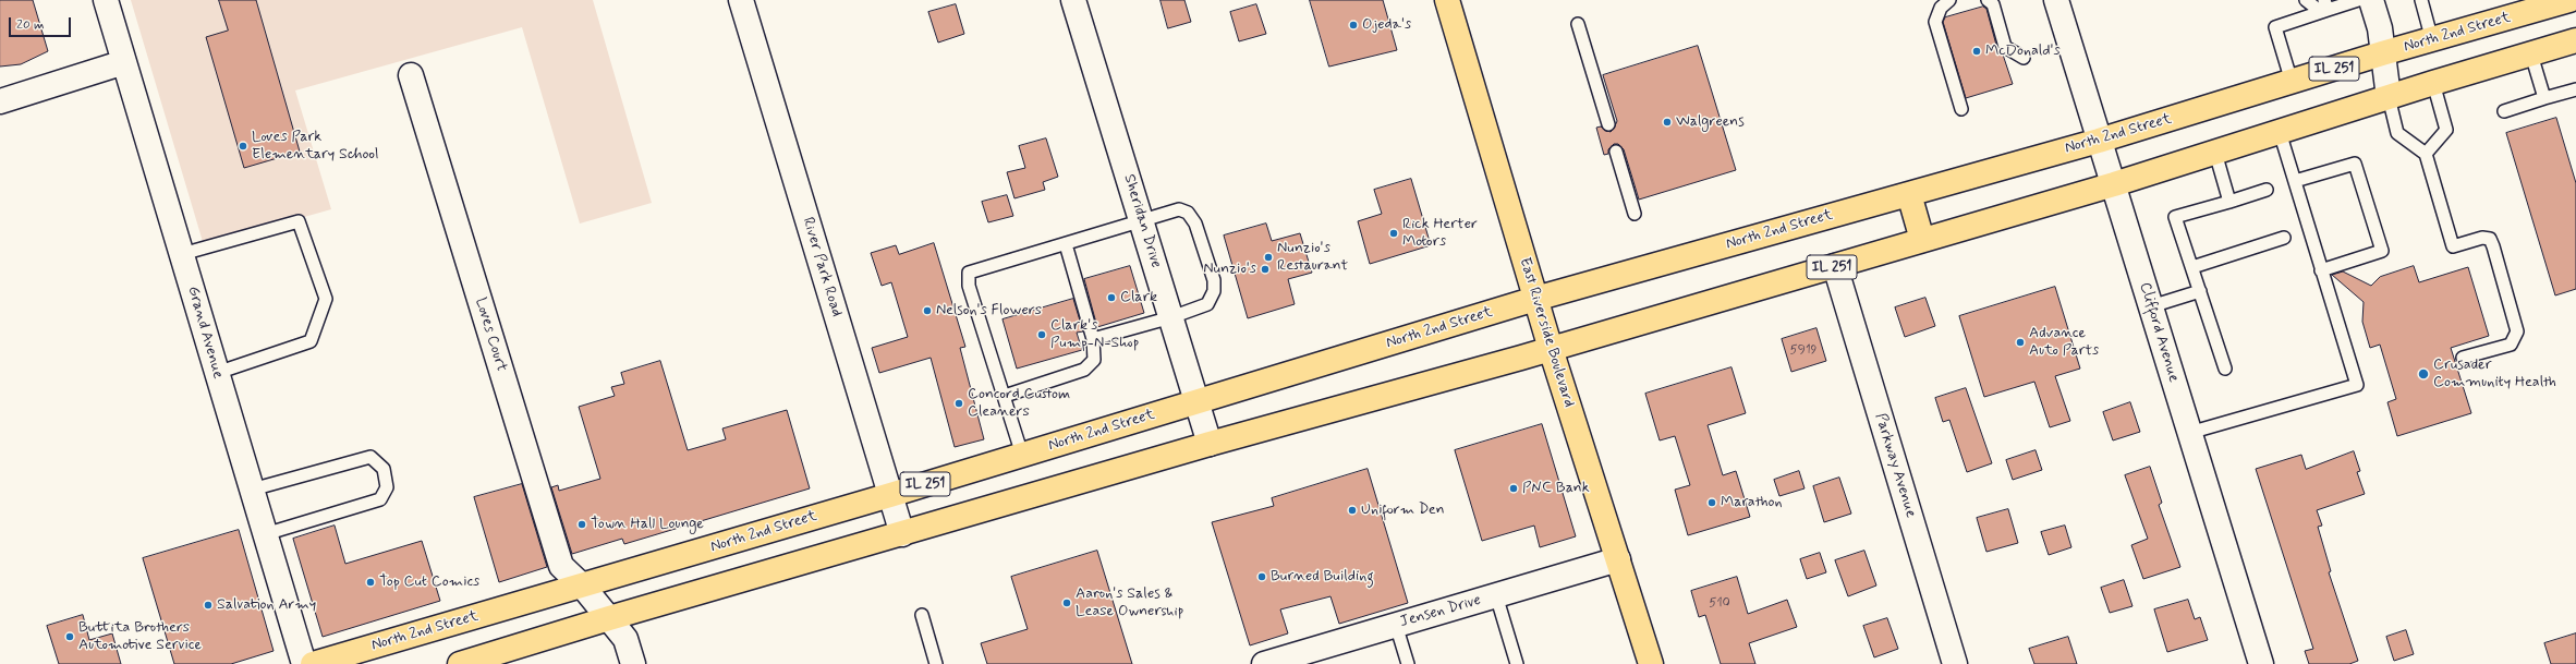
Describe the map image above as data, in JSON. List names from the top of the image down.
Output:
{
  "streets": {
    "main road": ["North 2nd Street", "IL 251", "East Riverside Boulevard"],
    "street": [
      "Sheridan Drive",
      "River Park Road",
      "Grand Avenue",
      "Clifford Avenue",
      "Loves Court",
      "Parkway Avenue",
      "Jensen Drive"
    ]
  },
  "crossings": [
    ["North 2nd Street", "Sheridan Drive"],
    ["North 2nd Street", "River Park Road"],
    ["North 2nd Street", "East Riverside Boulevard"],
    ["North 2nd Street", "Clifford Avenue"],
    ["North 2nd Street", "Loves Court"],
    ["IL 251", "Sheridan Drive"],
    ["IL 251", "River Park Road"],
    ["IL 251", "East Riverside Boulevard"],
    ["IL 251", "Clifford Avenue"],
    ["IL 251", "Loves Court"],
    ["IL 251", "Parkway Avenue"],
    ["East Riverside Boulevard", "Jensen Drive"]
  ],
  "places": [
    "Ojeda's",
    "McDonald's",
    "Walgreens",
    "Loves Park Elementary School",
    "Rick Herter Motors",
    "Nunzio's Restaurant",
    "Nunzio's",
    "Clark",
    "Nelson's Flowers",
    "Clark's Pump-N-Shop",
    "Advance Auto Parts",
    "Crusader Community Health",
    "Concord Custom Cleaners",
    "PNC Bank",
    "Marathon",
    "Uniform Den",
    "Town Hall Lounge",
    "Burned Building",
    "Top Cut Comics",
    "Aaron's Sales & Lease Ownership",
    "Salvation Army",
    "Buttita Brothers Automotive Service"
  ],
  "house_numbers": ["5919", "510"],
  "scale_bar": "20 m"
}
